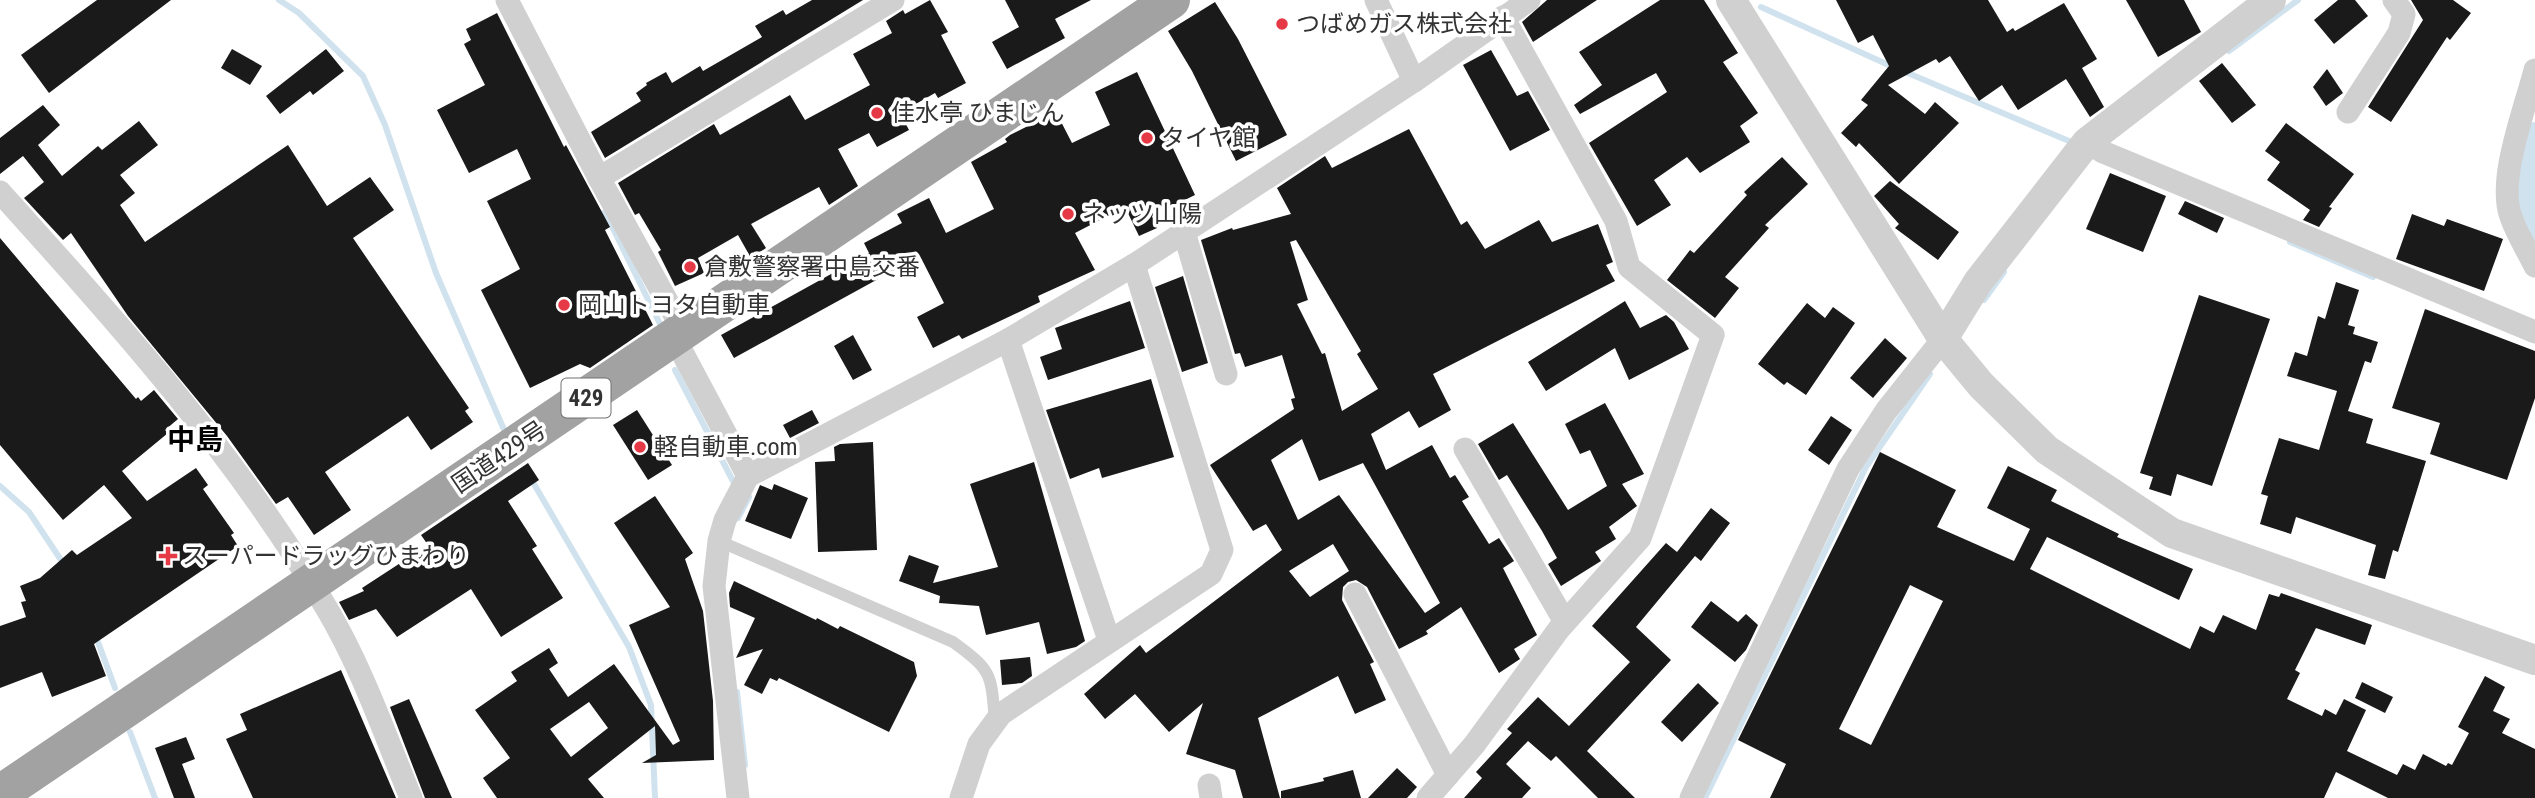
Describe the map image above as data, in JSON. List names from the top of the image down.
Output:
{
  "streets": {
    "highway": ["429", "国道429号"]
  },
  "districts": ["中島"],
  "places": {
    "other": [
      "つばめガス株式会社",
      "佳水亭 ひまじん",
      "タイヤ館",
      "ネッツ山陽",
      "倉敷警察署中島交番",
      "岡山トヨタ自動車",
      "軽自動車.com"
    ],
    "health": ["スーパードラッグひまわり"]
  }
}
